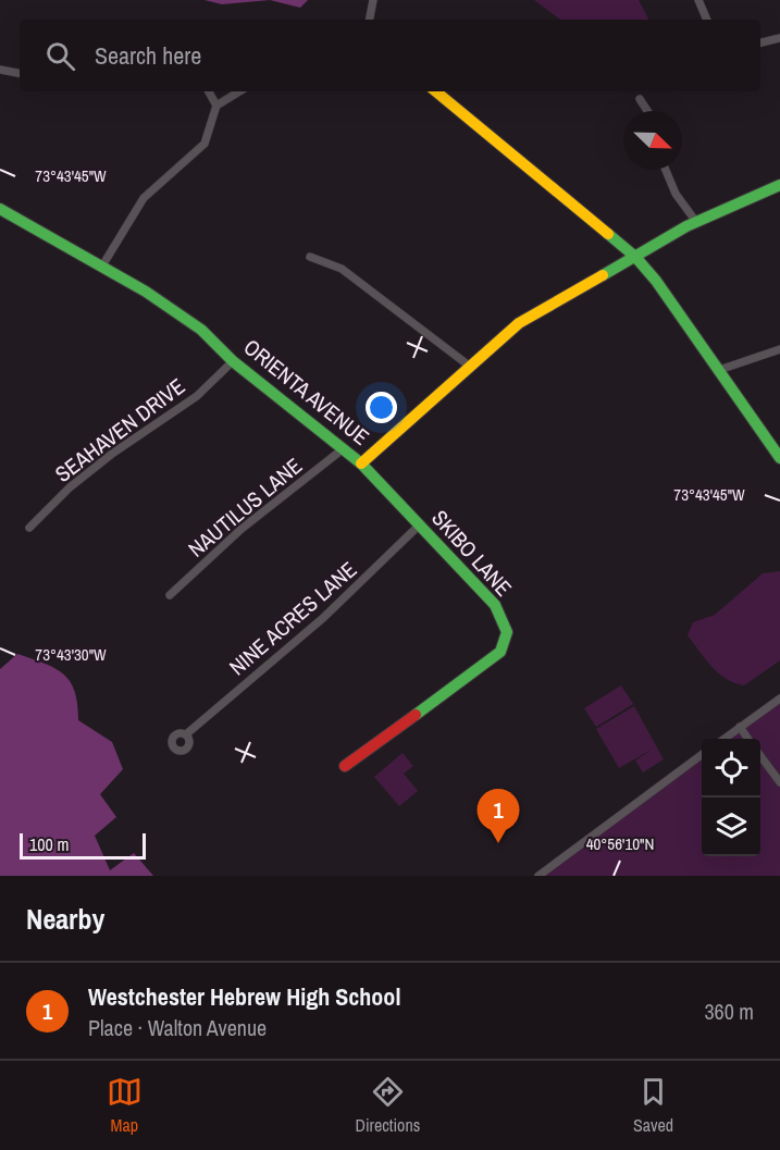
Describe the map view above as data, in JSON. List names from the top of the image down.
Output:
{
  "streets": {
    "street": [
      "ORIENTA AVENUE",
      "SEAHAVEN DRIVE",
      "NAUTILUS LANE",
      "SKIBO LANE",
      "NINE ACRES LANE"
    ]
  },
  "crossings": [
    ["ORIENTA AVENUE", "SEAHAVEN DRIVE"],
    ["ORIENTA AVENUE", "NAUTILUS LANE"],
    ["ORIENTA AVENUE", "SKIBO LANE"],
    ["SKIBO LANE", "NINE ACRES LANE"]
  ],
  "scale_bar": "100 m",
  "north": "bottom right",
  "page": {
    "search": "Search here",
    "pins": "1",
    "scale": "100 m",
    "heading": "Nearby",
    "list": [
      {
        "mark": "1",
        "name": "Westchester Hebrew High School",
        "note": "Place · Walton Avenue",
        "value": "360 m"
      }
    ],
    "nav": ["Map", "Directions", "Saved"]
  },
  "coordinates": ["73°43'45\"W", "73°43'30\"W", "40°56'10\"N"]
}
